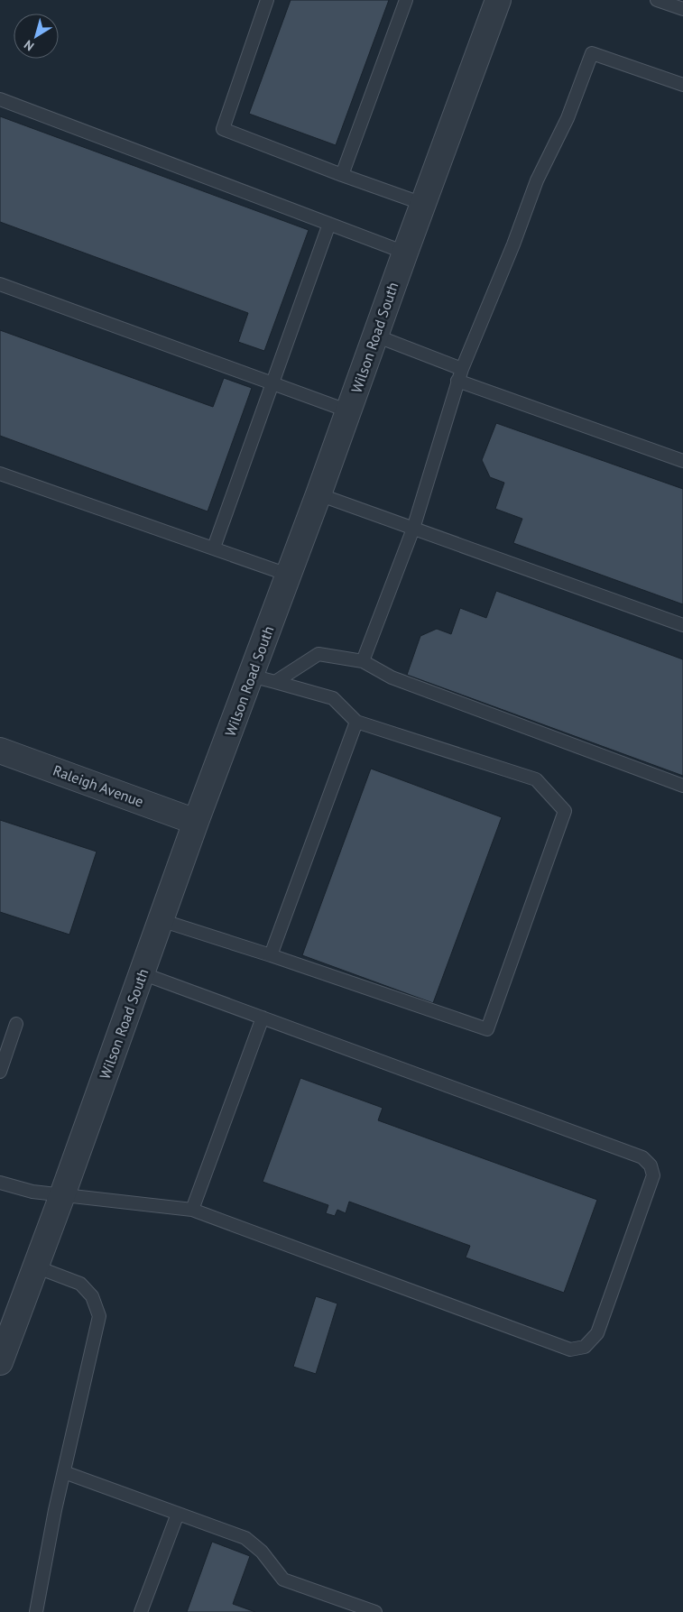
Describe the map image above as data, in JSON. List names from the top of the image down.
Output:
{
  "streets": {
    "street": ["Wilson Road South", "Raleigh Avenue"]
  },
  "crossings": [
    ["Wilson Road South", "Raleigh Avenue"]
  ],
  "north": "bottom left"
}
